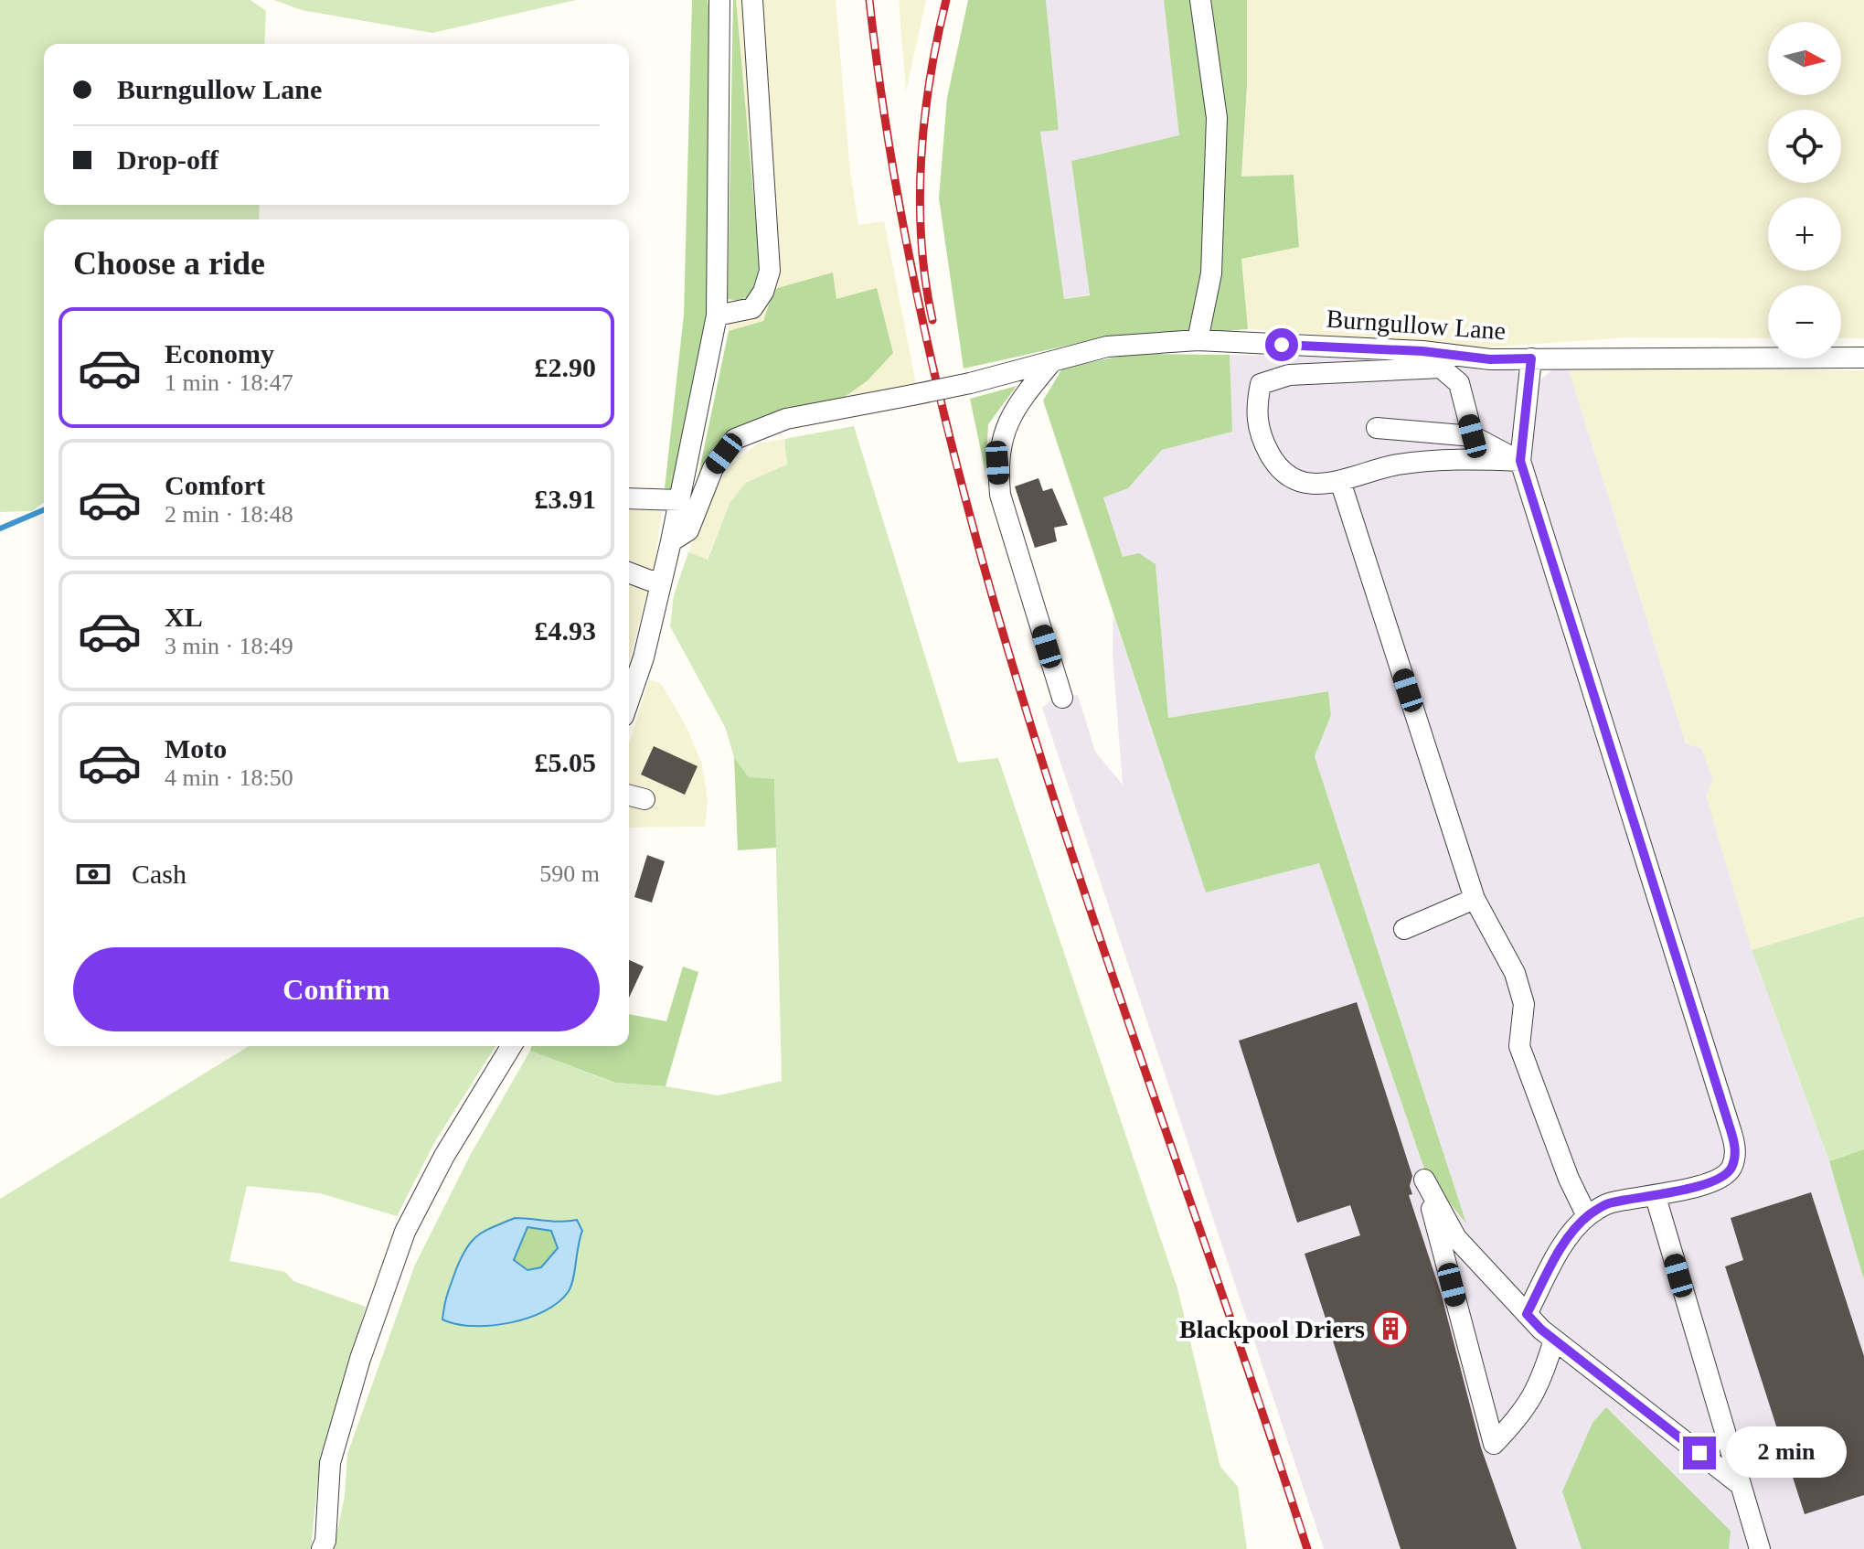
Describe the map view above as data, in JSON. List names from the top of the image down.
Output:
{
  "streets": {
    "street": ["Burngullow Lane"]
  },
  "places": {
    "building": ["Blackpool Driers"]
  },
  "north": "right",
  "page": {
    "map_buttons": ["+", "−"],
    "banner": ["Burngullow Lane", "Drop-off"],
    "heading": "Choose a ride",
    "list": [
      {
        "name": "Economy",
        "note": "1 min · 18:47",
        "value": "£2.90"
      },
      {
        "name": "Comfort",
        "note": "2 min · 18:48",
        "value": "£3.91"
      },
      {
        "name": "XL",
        "note": "3 min · 18:49",
        "value": "£4.93"
      },
      {
        "name": "Moto",
        "note": "4 min · 18:50",
        "value": "£5.05"
      }
    ],
    "pay": ["Cash", "590 m"],
    "buttons": "Confirm",
    "bubble": "2 min"
  }
}
